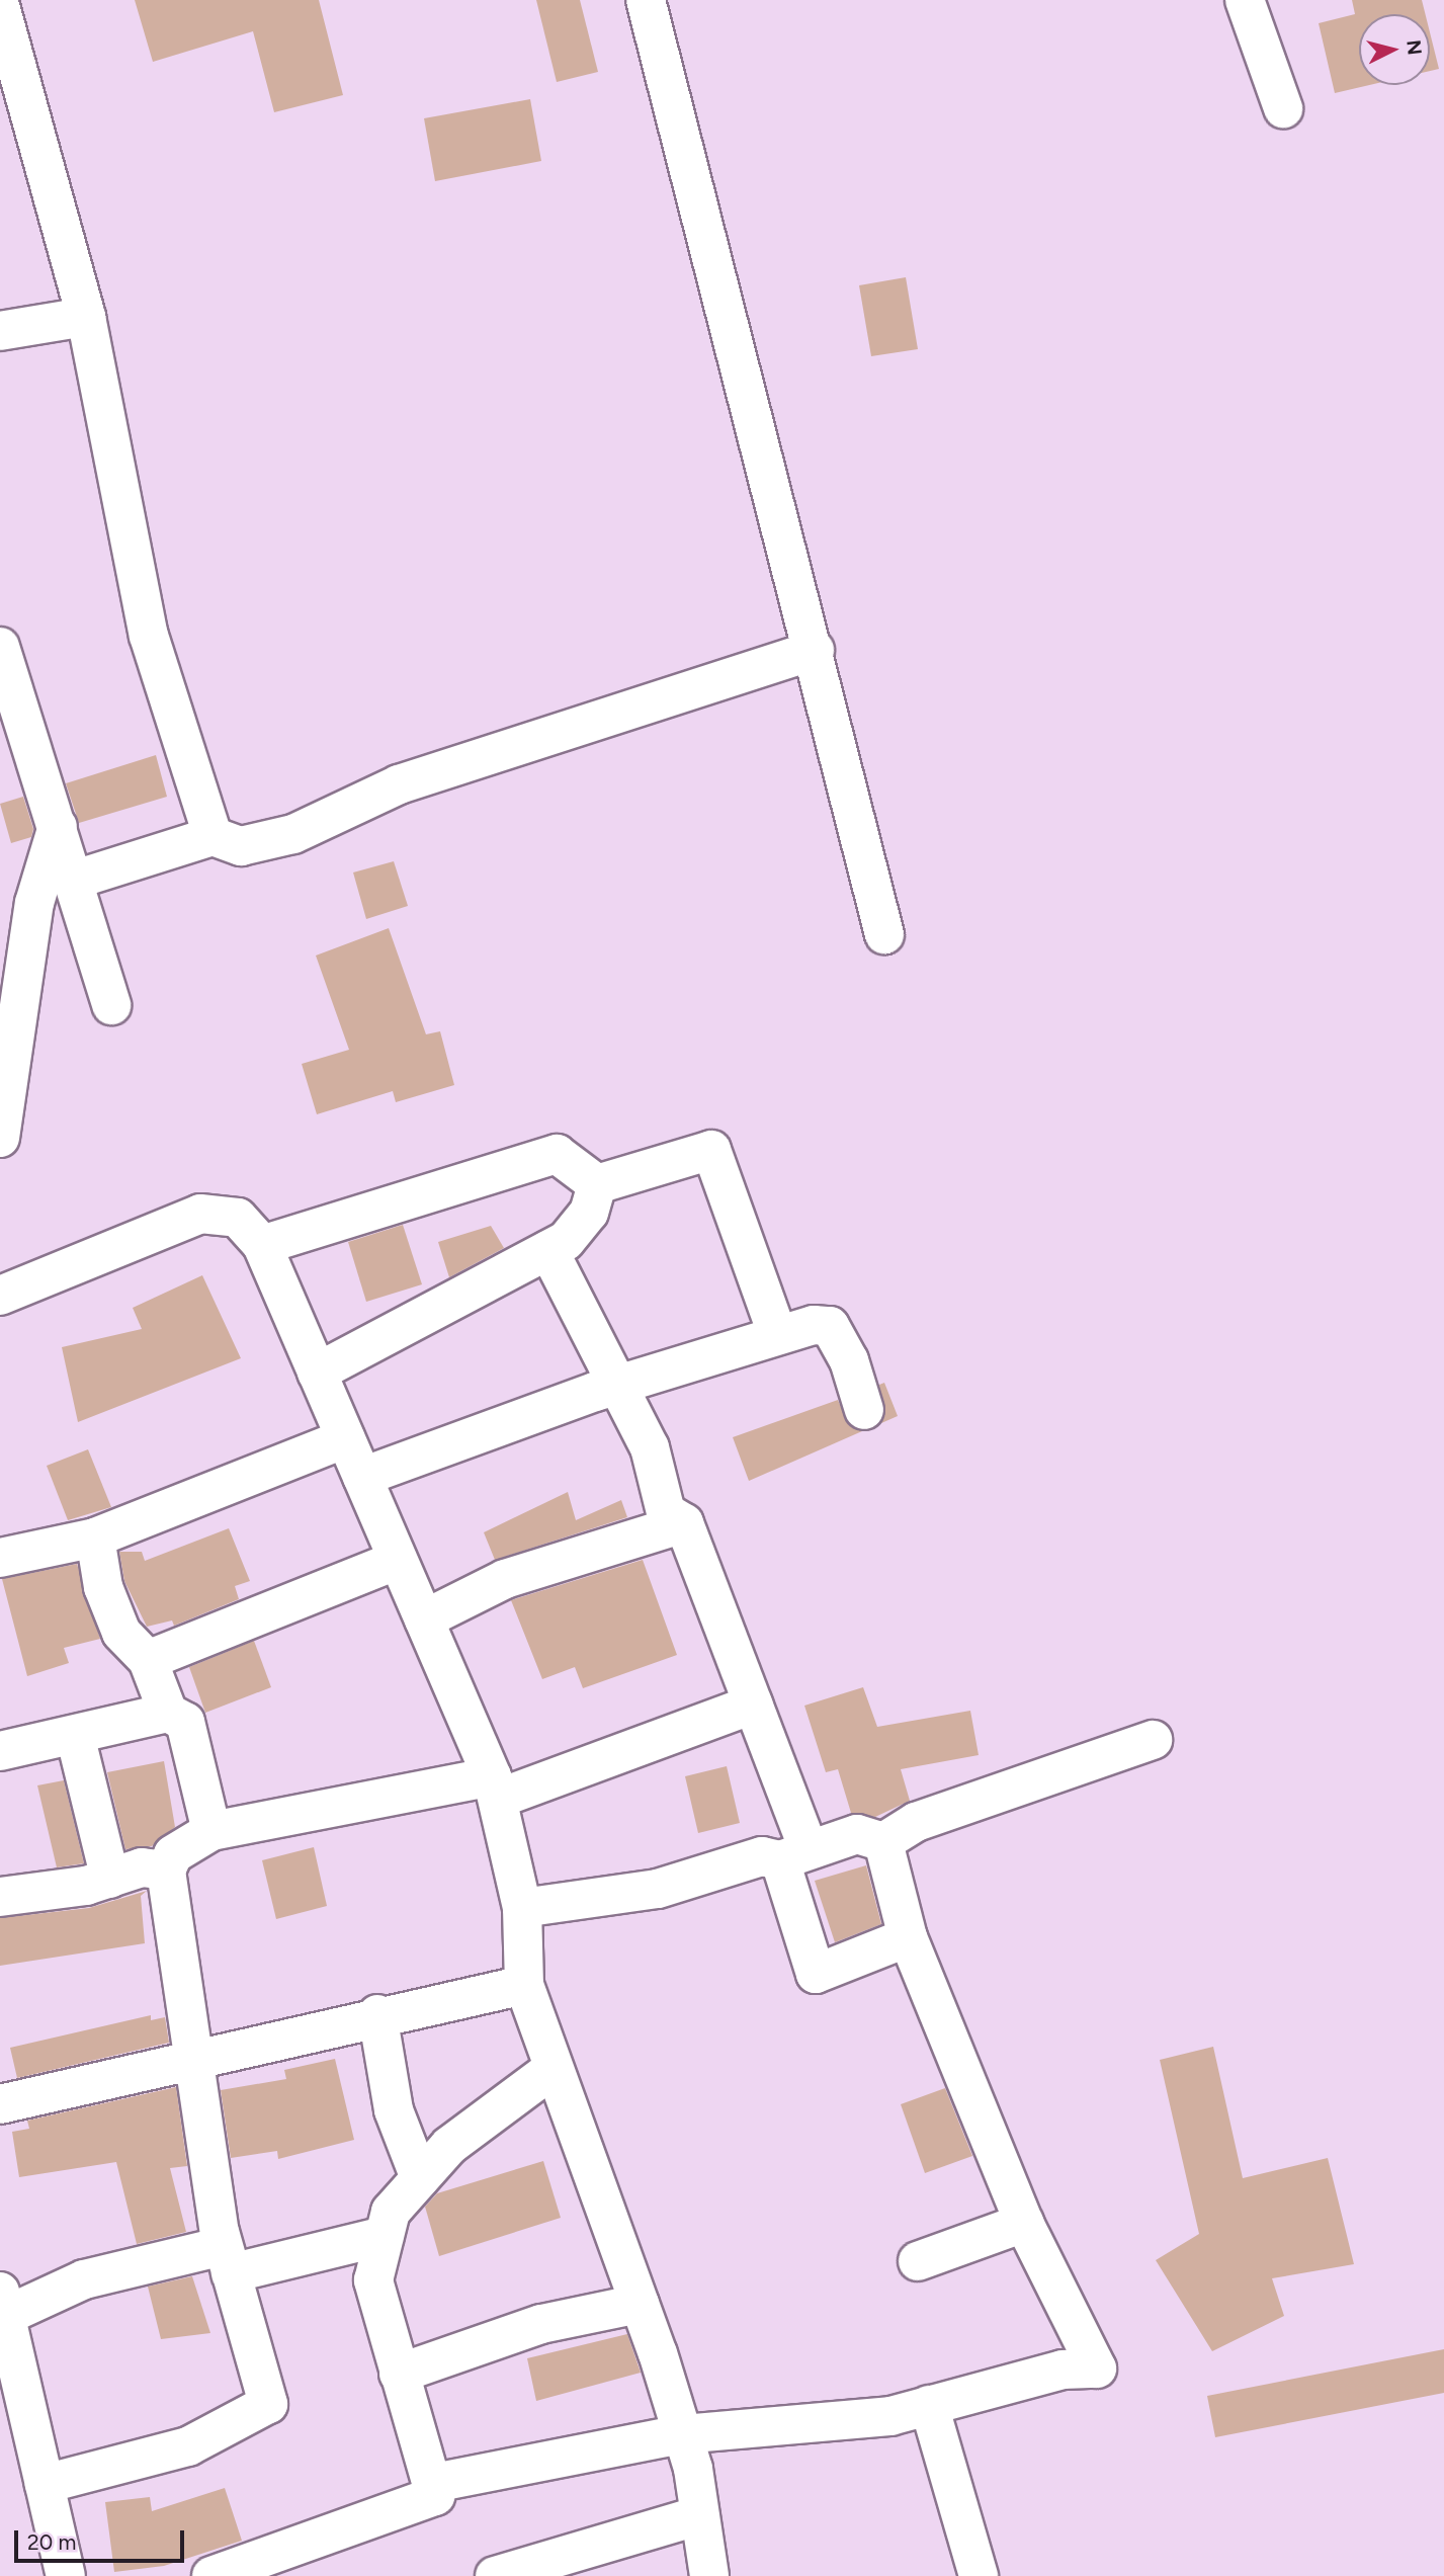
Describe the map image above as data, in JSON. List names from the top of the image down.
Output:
{
  "scale_bar": "20 m",
  "north": "right"
}
